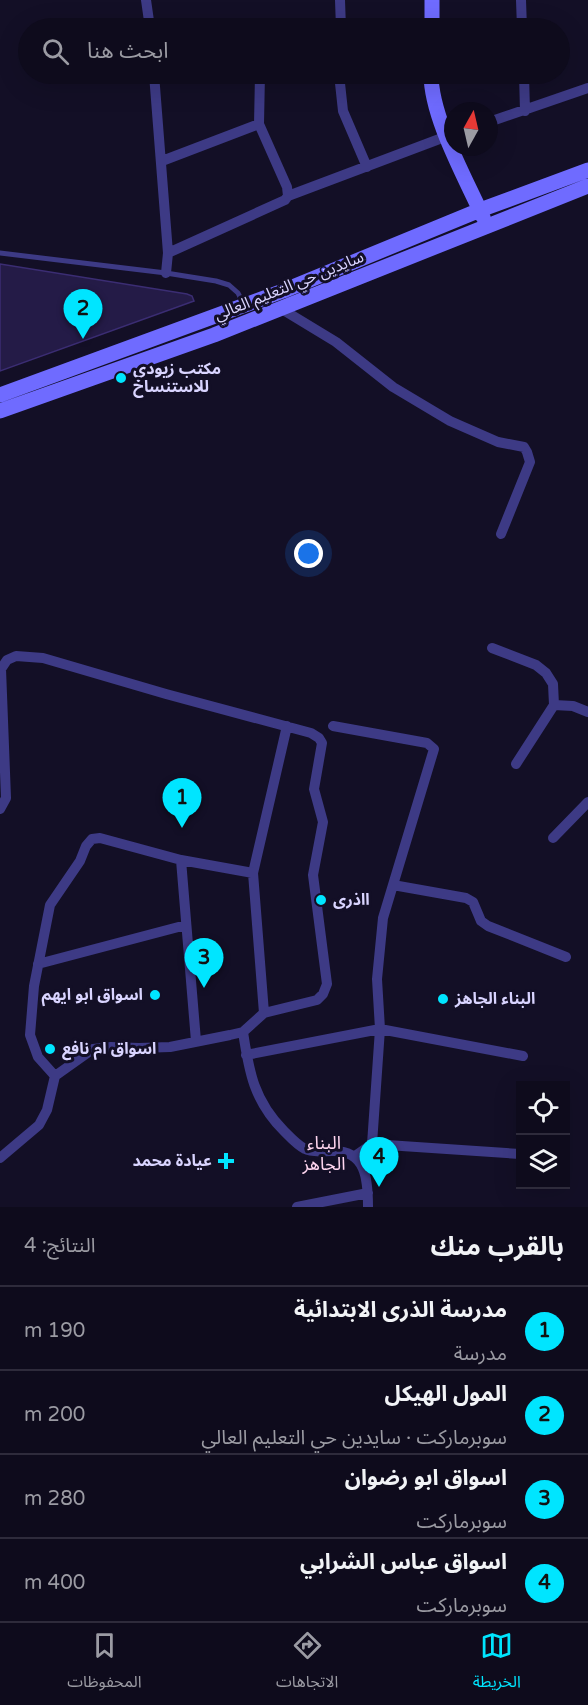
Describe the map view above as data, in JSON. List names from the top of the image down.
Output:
{
  "streets": {
    "main road": ["سايدين حي التعليم العالي"]
  },
  "districts": ["البناء الجاهز"],
  "places": {
    "other": [
      "مكتب زيودي للاستنساخ",
      "ااذرى",
      "اسواق ابو ايهم",
      "البناء الجاهز",
      "اسواق ام نافع"
    ],
    "health": ["عيادة محمد"]
  },
  "north": "top",
  "page": {
    "search": "ابحث هنا",
    "pins": [
      "2",
      "1",
      "3",
      "4"
    ],
    "heading": ["بالقرب منك", "النتائج: 4"],
    "list": [
      {
        "mark": "1",
        "name": "مدرسة الذرى الابتدائية",
        "note": "مدرسة",
        "value": "190 m"
      },
      {
        "mark": "2",
        "name": "المول الهيكل",
        "note": "سوبرماركت · سايدين حي التعليم العالي",
        "value": "200 m"
      },
      {
        "mark": "3",
        "name": "اسواق ابو رضوان",
        "note": "سوبرماركت",
        "value": "280 m"
      },
      {
        "mark": "4",
        "name": "اسواق عباس الشرابي",
        "note": "سوبرماركت",
        "value": "400 m"
      }
    ],
    "nav": ["الخريطة", "الاتجاهات", "المحفوظات"]
  }
}
